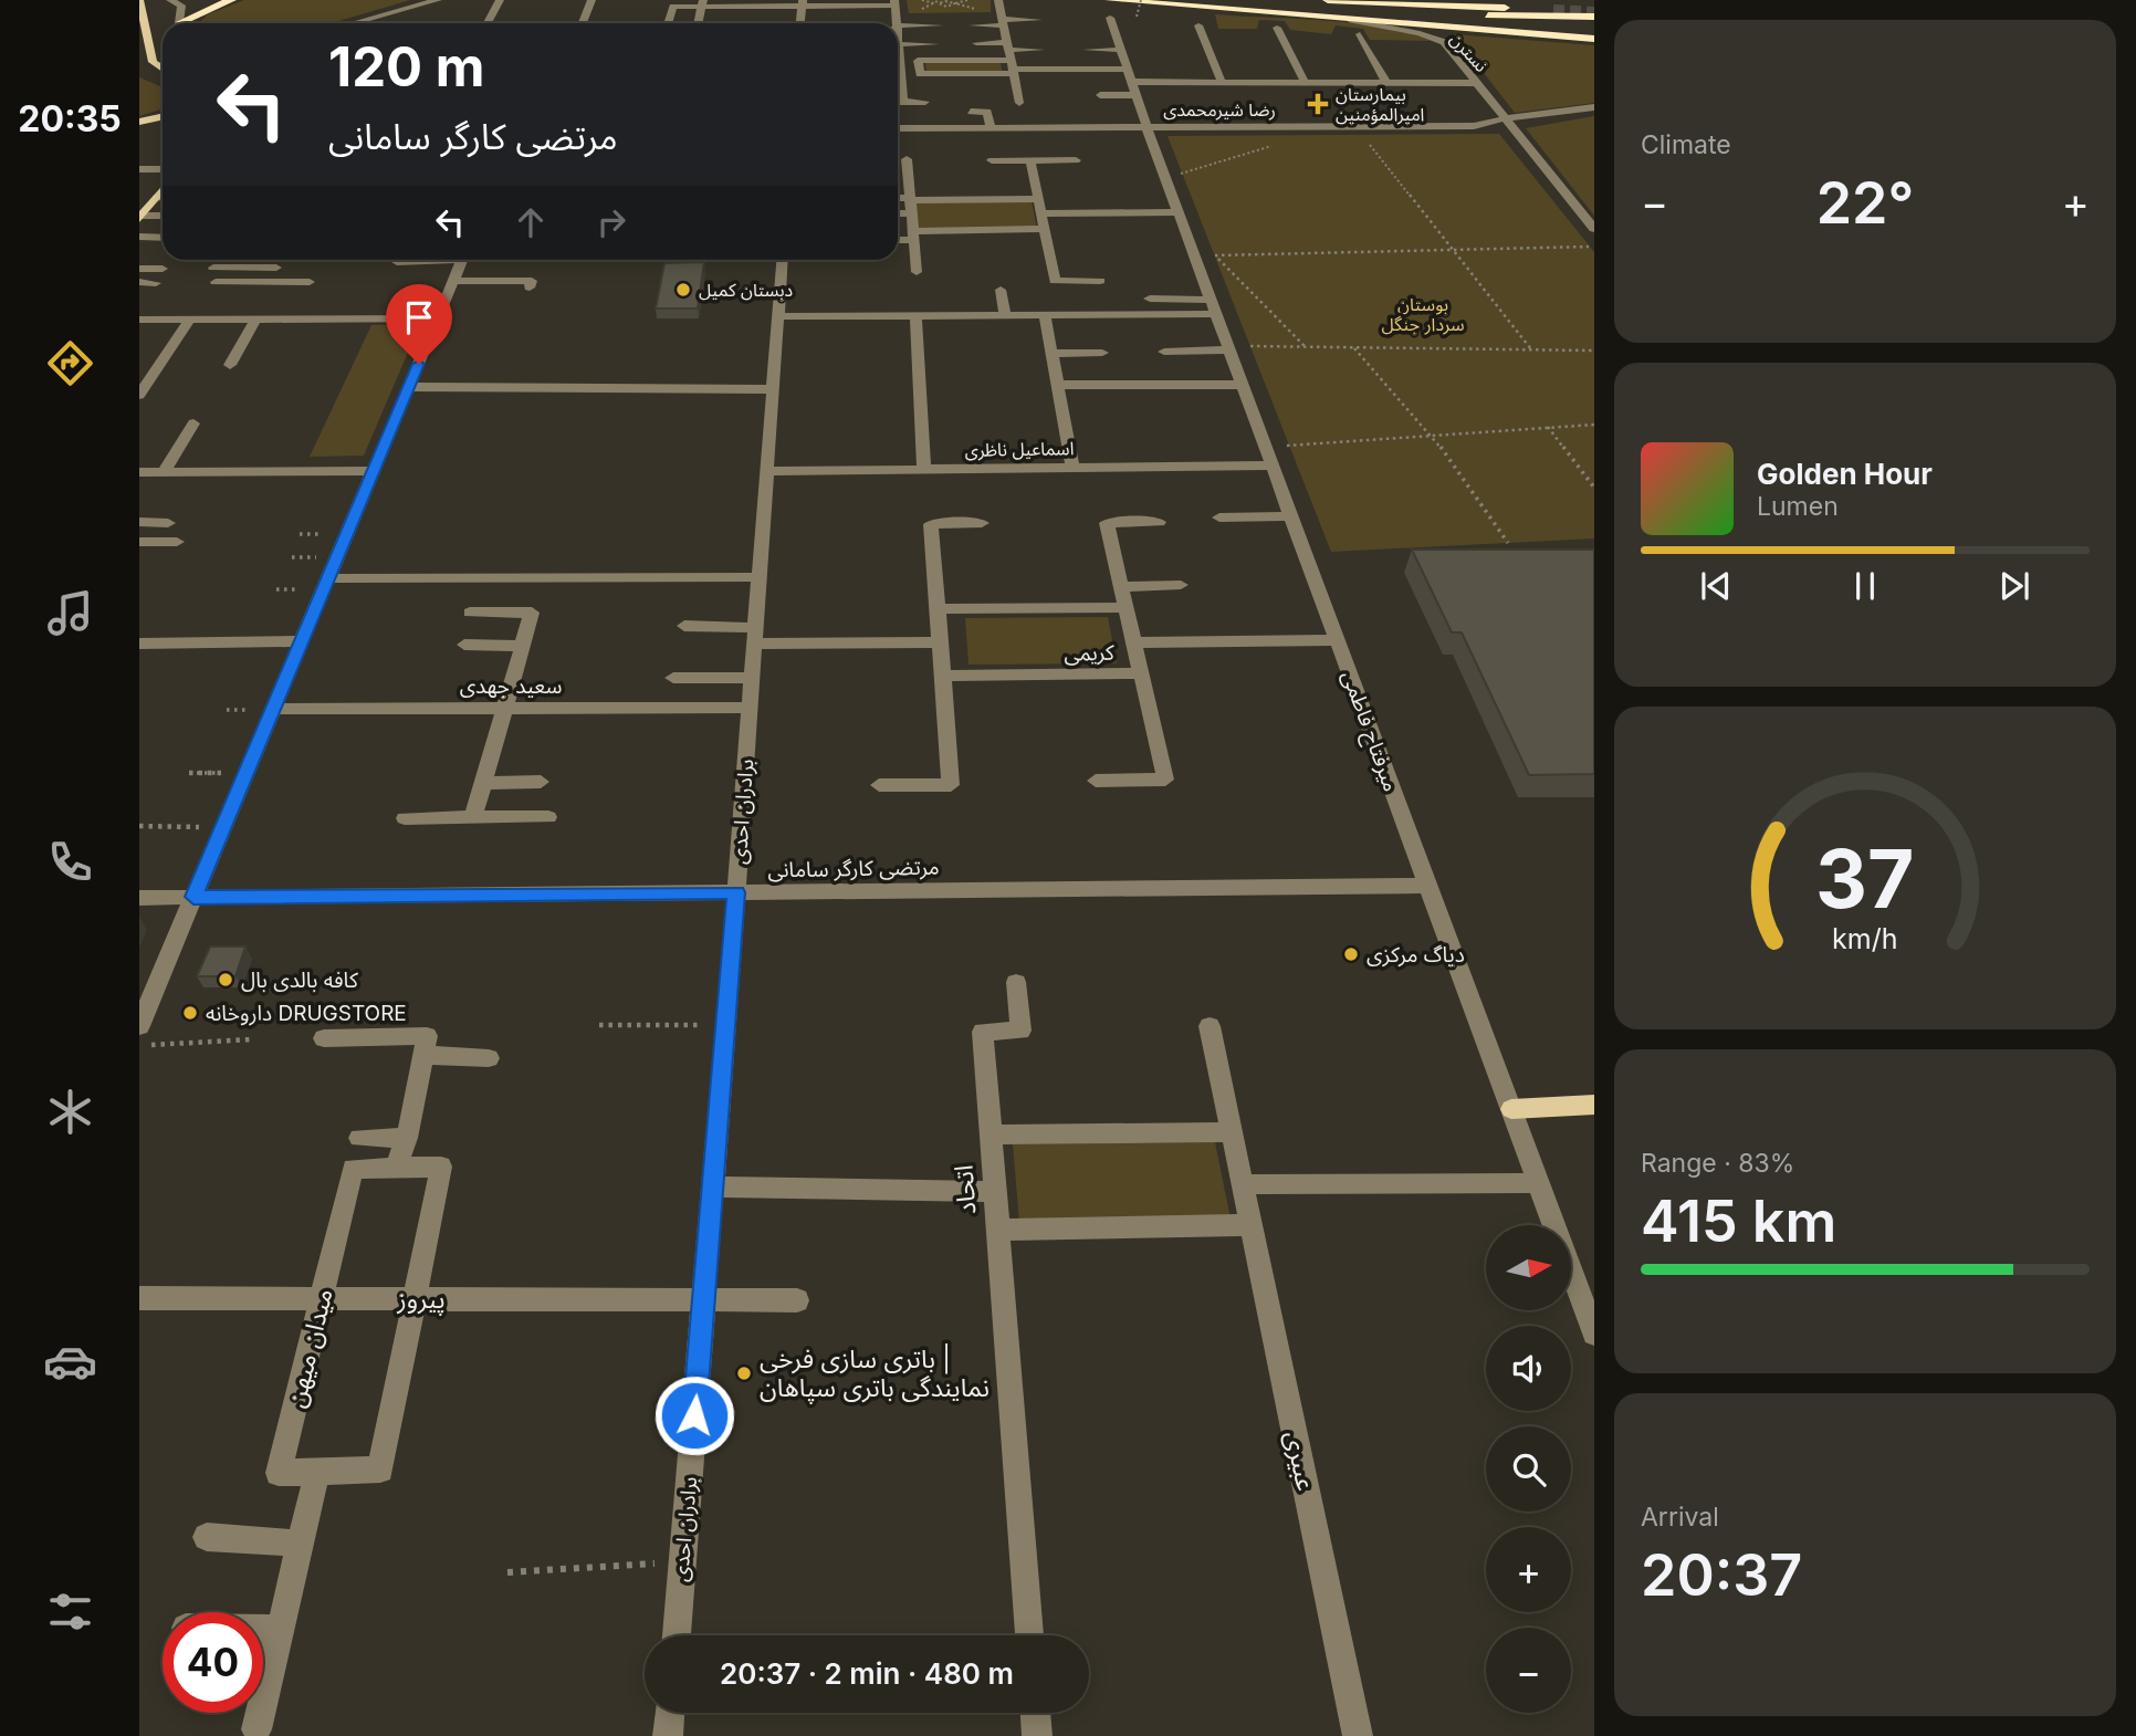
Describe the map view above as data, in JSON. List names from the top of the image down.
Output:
{
  "streets": {
    "street": [
      "نسترن",
      "رضا شیرمحمدی",
      "اسماعیل ناظری",
      "کریمی",
      "سعید جهدی",
      "میرفتاح فاطمی",
      "برادران احدی",
      "مرتضی کارگر سامانی",
      "اتحاد",
      "پیروز",
      "میدان میهن",
      "عبیری"
    ]
  },
  "crossings": [
    ["نسترن", "رضا شیرمحمدی"],
    ["رضا شیرمحمدی", "میرفتاح فاطمی"],
    ["اسماعیل ناظری", "میرفتاح فاطمی"],
    ["اسماعیل ناظری", "برادران احدی"],
    ["سعید جهدی", "برادران احدی"],
    ["میرفتاح فاطمی", "مرتضی کارگر سامانی"],
    ["برادران احدی", "مرتضی کارگر سامانی"],
    ["برادران احدی", "پیروز"],
    ["اتحاد", "عبیری"],
    ["پیروز", "میدان میهن"]
  ],
  "parks": ["بوستان سردار جنگل"],
  "places": {
    "health": ["بیمارستان امیرالمؤمنین"],
    "other": [
      "دبستان کمیل",
      "دیاگ مرکزی",
      "کافه بالدی بال",
      "داروخانه DRUGSTORE",
      "باتری سازی فرخی | نمایندگی باتری سپاهان"
    ]
  },
  "north": "right",
  "page": {
    "tabs": "20:35",
    "tile": [
      "Climate",
      ["Range · 83%", "415 km"],
      ["Arrival", "20:37"]
    ],
    "turn": ["120 m", "مرتضی کارگر سامانی"],
    "heat": ["−", "22°", "+"],
    "song": ["Golden Hour", "Lumen"],
    "map_buttons": ["+", "−"],
    "limit": "40",
    "trip": "20:37 · 2 min · 480 m",
    "gauge": ["37", "km/h"]
  }
}
